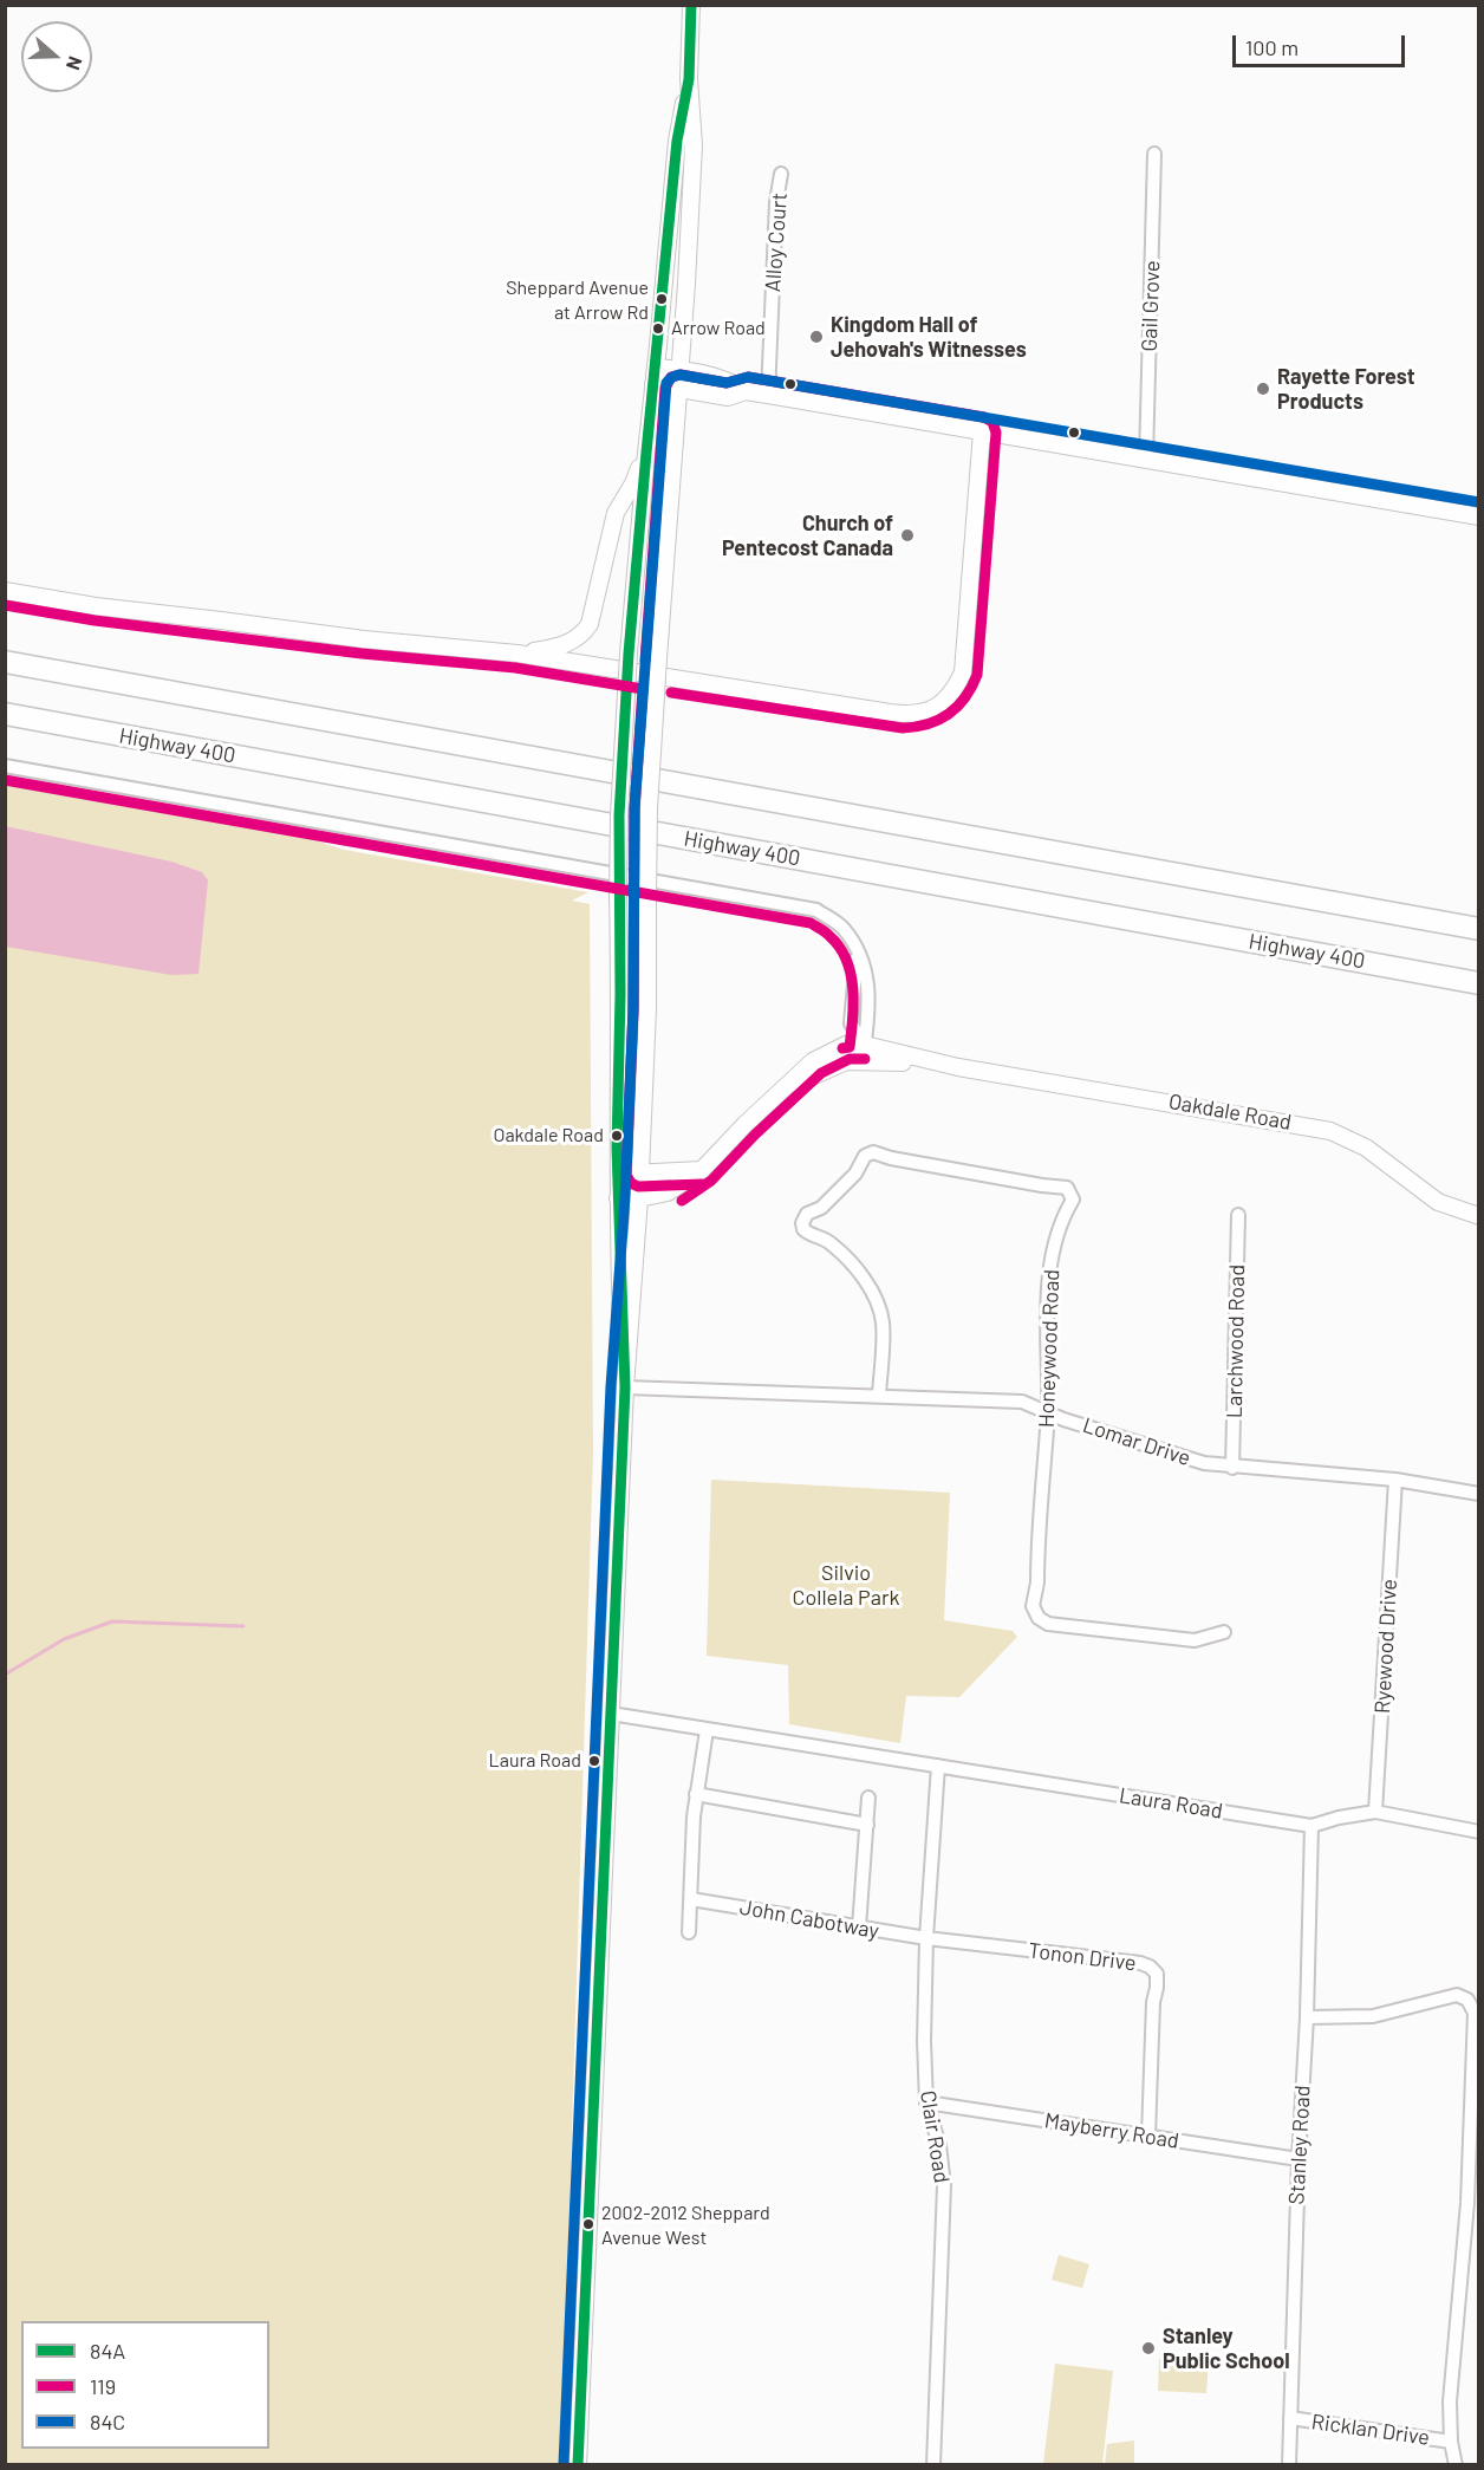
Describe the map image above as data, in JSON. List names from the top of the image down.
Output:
{
  "streets": {
    "highway": ["Highway 400"],
    "main road": ["Oakdale Road"],
    "street": [
      "Alloy Court",
      "Gail Grove",
      "Larchwood Road",
      "Honeywood Road",
      "Lomar Drive",
      "Ryewood Drive",
      "Laura Road",
      "John Cabotway",
      "Tonon Drive",
      "Mayberry Road",
      "Clair Road",
      "Stanley Road",
      "Ricklan Drive"
    ]
  },
  "crossings": [
    ["Larchwood Road", "Lomar Drive"],
    ["Honeywood Road", "Lomar Drive"],
    ["Lomar Drive", "Ryewood Drive"],
    ["Ryewood Drive", "Laura Road"],
    ["Laura Road", "Clair Road"],
    ["Laura Road", "Stanley Road"],
    ["John Cabotway", "Tonon Drive"],
    ["John Cabotway", "Clair Road"],
    ["Tonon Drive", "Mayberry Road"],
    ["Tonon Drive", "Clair Road"],
    ["Mayberry Road", "Clair Road"],
    ["Mayberry Road", "Stanley Road"],
    ["Stanley Road", "Ricklan Drive"]
  ],
  "parks": ["Silvio Collela Park"],
  "places": [
    "Sheppard Avenue at Arrow Rd",
    "Arrow Road",
    "Kingdom Hall of Jehovah's Witnesses",
    "Rayette Forest Products",
    "Church of Pentecost Canada",
    "Oakdale Road",
    "Laura Road",
    "2002-2012 Sheppard Avenue West",
    "Stanley Public School"
  ],
  "lines": ["transit line 84A", "transit line 119", "transit line 84C"],
  "legend": ["84A", "119", "84C"],
  "scale_bar": "100 m",
  "north": "right"
}
